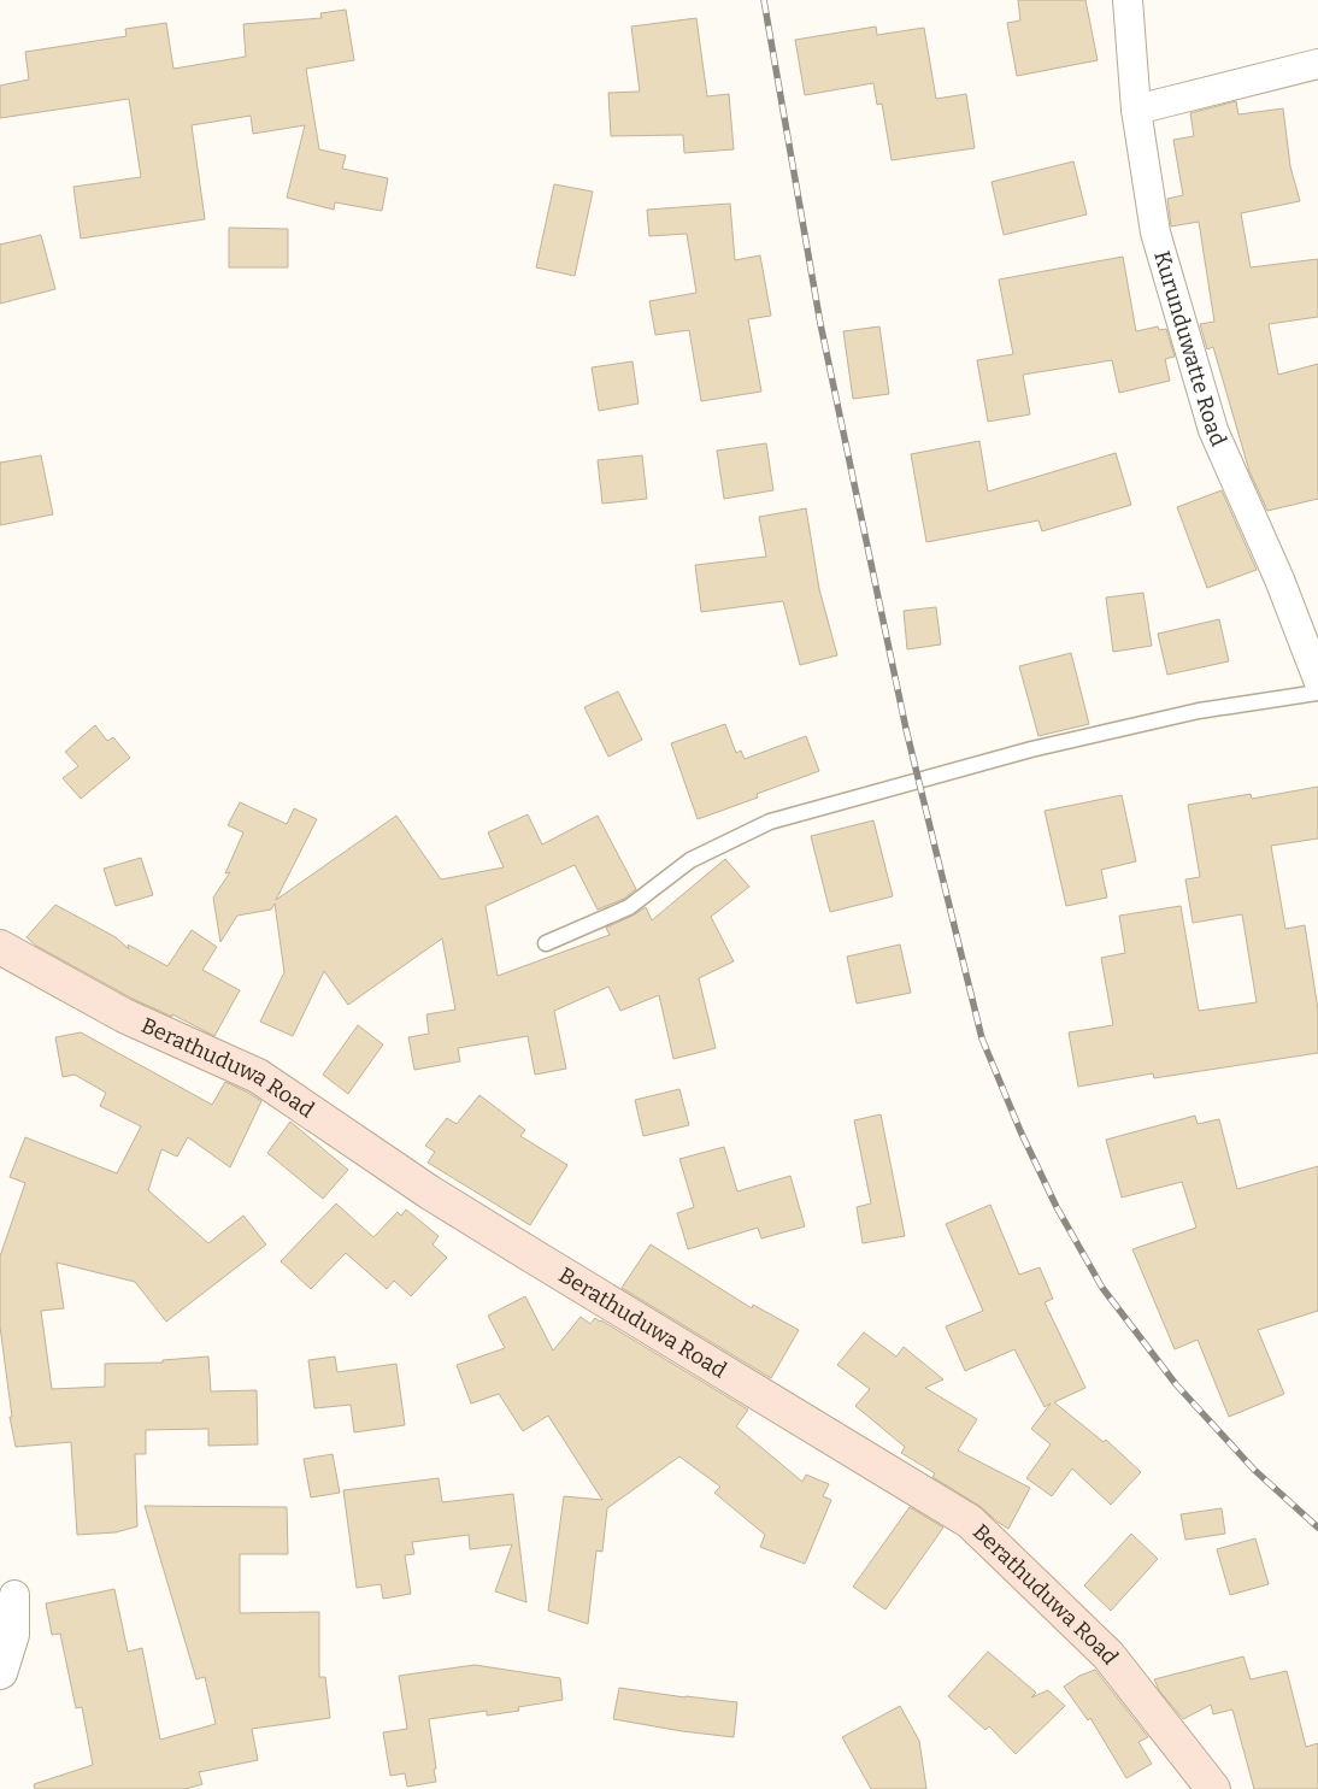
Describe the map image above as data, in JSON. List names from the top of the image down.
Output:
{
  "streets": {
    "street": ["Kurunduwatte Road", "Berathuduwa Road"]
  }
}
